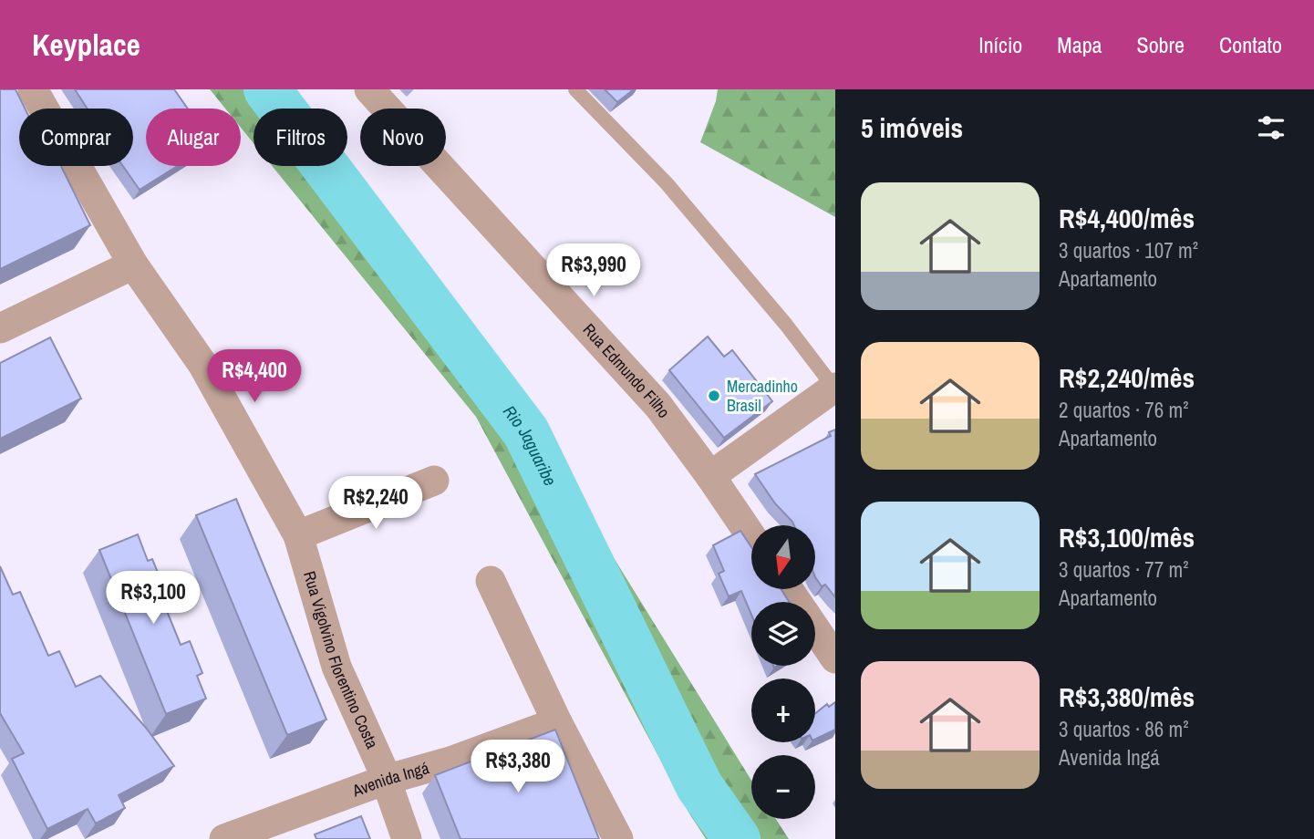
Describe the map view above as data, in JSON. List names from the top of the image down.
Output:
{
  "streets": {
    "street": ["Rua Edmundo Filho", "Rua Vigolvino Florentino Costa", "Avenida Ingá"]
  },
  "crossings": [
    ["Rua Vigolvino Florentino Costa", "Avenida Ingá"]
  ],
  "water": ["Rio Jaguaribe"],
  "places": ["Mercadinho Brasil"],
  "north": "bottom",
  "page": {
    "header": "Keyplace",
    "nav": [
      "Início",
      "Mapa",
      "Sobre",
      "Contato"
    ],
    "heading": "5 imóveis",
    "chip": [
      "Comprar",
      "Alugar",
      "Filtros",
      "Novo"
    ],
    "list": [
      {
        "name": "R$4,400/mês",
        "note": "3 quartos · 107 m² · Apartamento"
      },
      {
        "name": "R$2,240/mês",
        "note": "2 quartos · 76 m² · Apartamento"
      },
      {
        "name": "R$3,100/mês",
        "note": "3 quartos · 77 m² · Apartamento"
      },
      {
        "name": "R$3,380/mês",
        "note": "3 quartos · 86 m² · Avenida Ingá"
      }
    ],
    "price": [
      "R$3,990",
      "R$4,400",
      "R$2,240",
      "R$3,100",
      "R$3,380"
    ],
    "map_buttons": ["+", "−"]
  }
}
